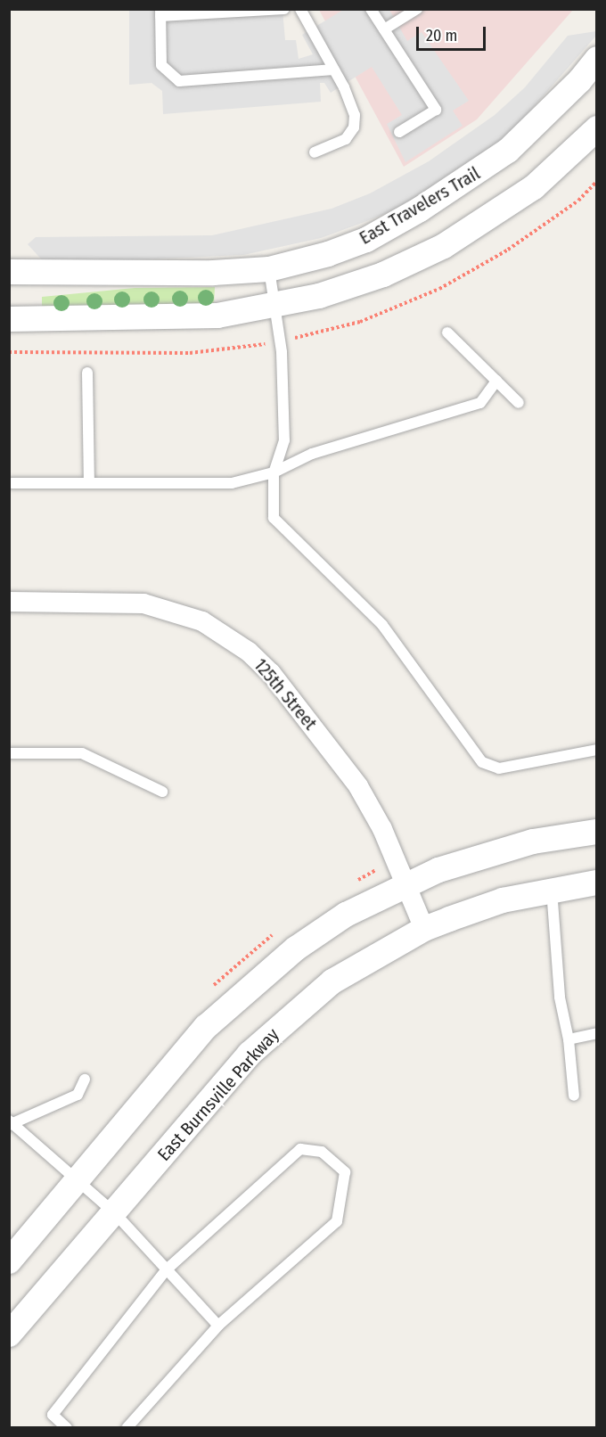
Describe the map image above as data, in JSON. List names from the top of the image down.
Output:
{
  "streets": {
    "street": ["East Travelers Trail", "125th Street", "East Burnsville Parkway"]
  },
  "crossings": [
    ["125th Street", "East Burnsville Parkway"]
  ],
  "scale_bar": "20 m"
}
